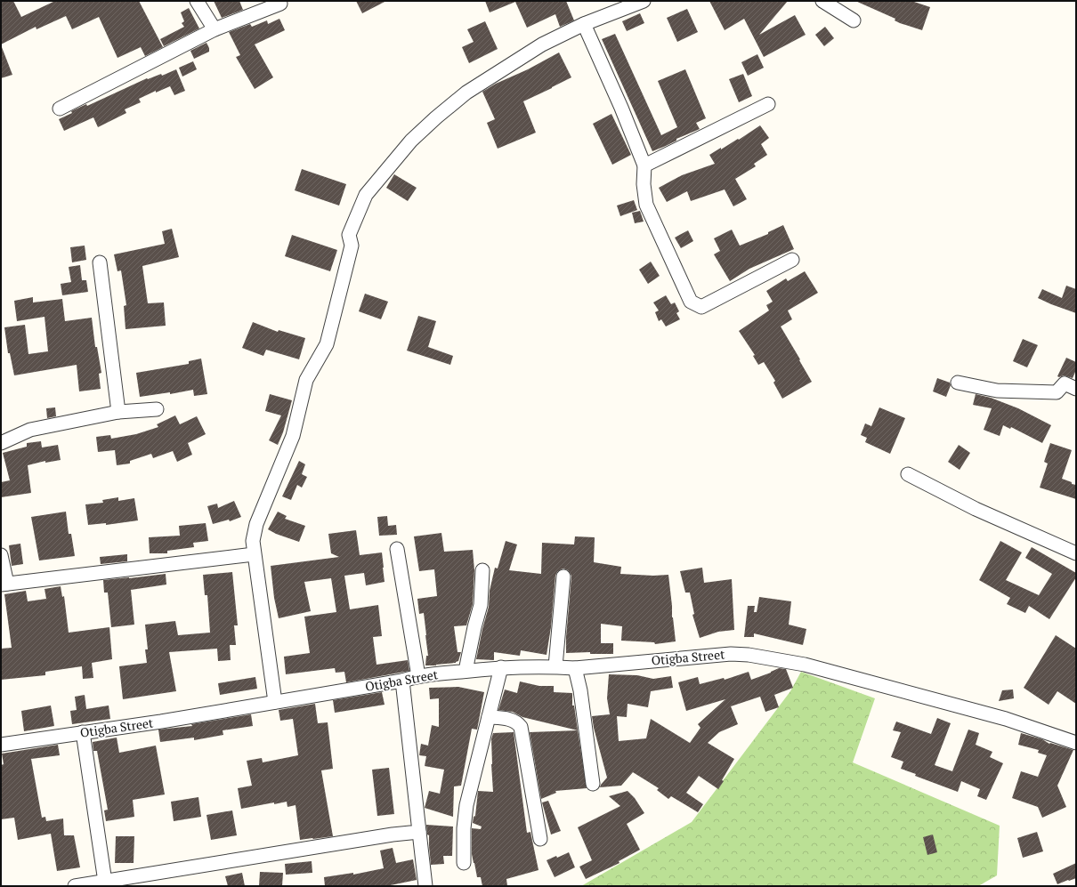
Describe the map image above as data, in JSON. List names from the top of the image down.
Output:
{
  "streets": {
    "street": ["Otigba Street"]
  }
}
